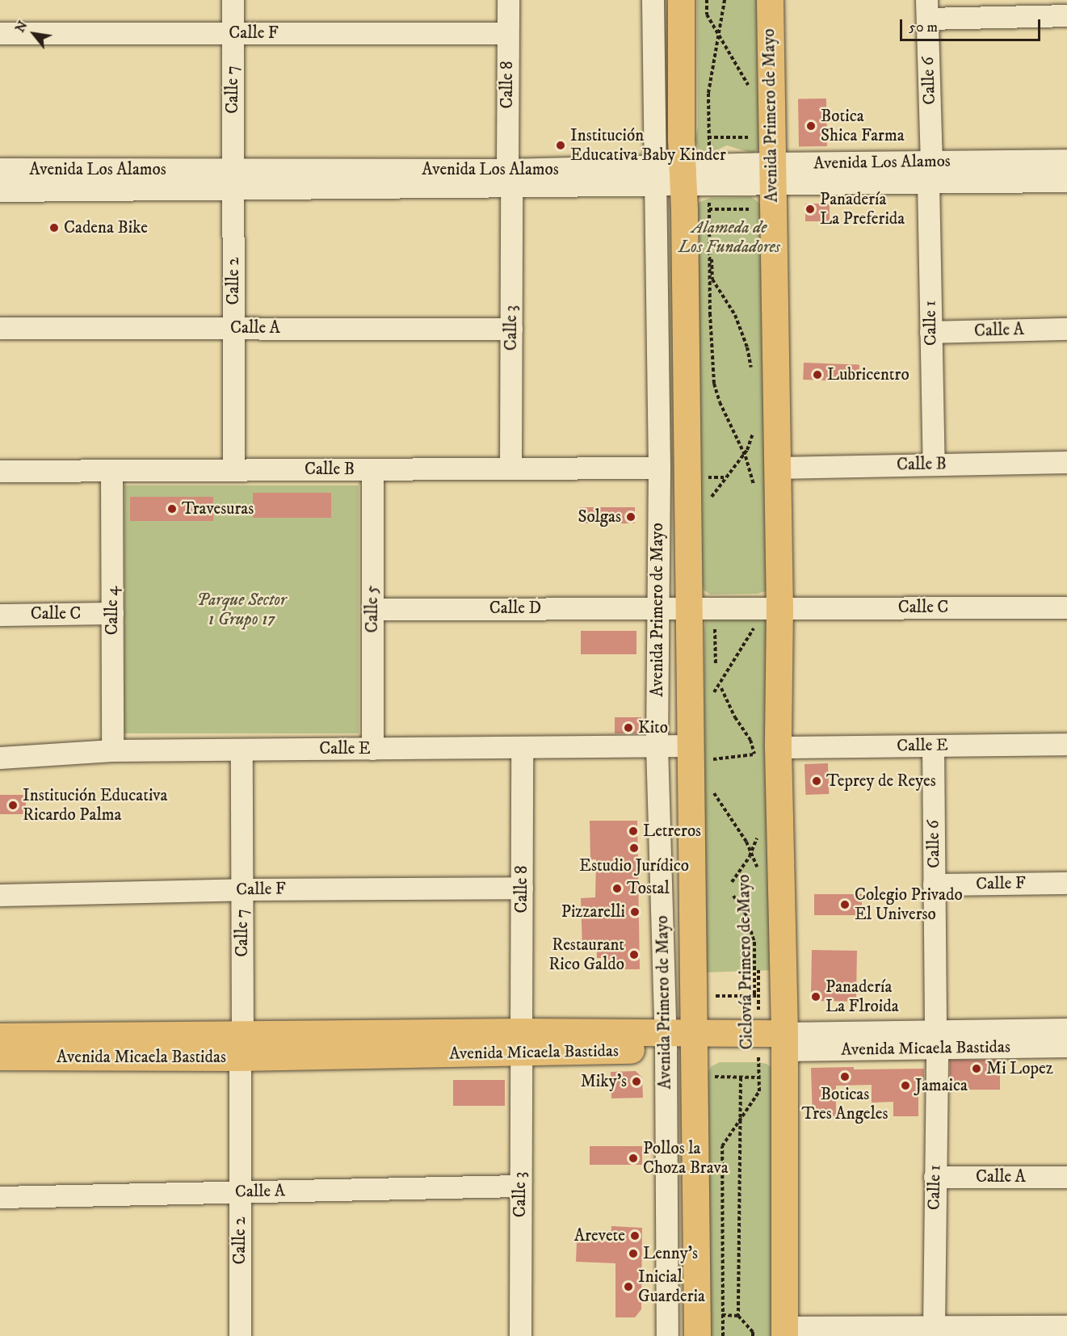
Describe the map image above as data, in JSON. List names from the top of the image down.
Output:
{
  "streets": {
    "main road": ["Avenida Primero de Mayo", "Avenida Micaela Bastidas"],
    "street": [
      "Calle F",
      "Calle 6",
      "Calle 8",
      "Calle 7",
      "Avenida Los Alamos",
      "Calle 2",
      "Calle 1",
      "Calle A",
      "Calle 3",
      "Calle B",
      "Calle C",
      "Calle D",
      "Calle 5",
      "Calle 4",
      "Calle E"
    ],
    "path": ["Ciclovía Primero de Mayo"]
  },
  "crossings": [
    ["Calle F", "Calle 6"],
    ["Calle F", "Calle 8"],
    ["Calle F", "Calle 7"],
    ["Calle 6", "Avenida Los Alamos"],
    ["Calle 6", "Calle 1"],
    ["Calle 6", "Calle E"],
    ["Calle 6", "Avenida Micaela Bastidas"],
    ["Calle 8", "Avenida Los Alamos"],
    ["Calle 8", "Calle 3"],
    ["Calle 8", "Calle E"],
    ["Calle 8", "Avenida Micaela Bastidas"],
    ["Calle 7", "Avenida Los Alamos"],
    ["Calle 7", "Calle 2"],
    ["Calle 7", "Calle E"],
    ["Calle 7", "Avenida Micaela Bastidas"],
    ["Avenida Primero de Mayo", "Avenida Los Alamos"],
    ["Avenida Primero de Mayo", "Calle B"],
    ["Avenida Primero de Mayo", "Calle C"],
    ["Avenida Primero de Mayo", "Calle D"],
    ["Avenida Primero de Mayo", "Calle E"],
    ["Avenida Primero de Mayo", "Ciclovía Primero de Mayo"],
    ["Avenida Primero de Mayo", "Avenida Micaela Bastidas"],
    ["Avenida Los Alamos", "Calle 2"],
    ["Avenida Los Alamos", "Calle 1"],
    ["Avenida Los Alamos", "Calle 3"],
    ["Calle 2", "Calle A"],
    ["Calle 2", "Calle B"],
    ["Calle 2", "Avenida Micaela Bastidas"],
    ["Calle 1", "Calle A"],
    ["Calle 1", "Calle B"],
    ["Calle 1", "Avenida Micaela Bastidas"],
    ["Calle A", "Calle 3"],
    ["Calle 3", "Calle B"],
    ["Calle 3", "Avenida Micaela Bastidas"],
    ["Calle B", "Calle 5"],
    ["Calle B", "Calle 4"],
    ["Calle C", "Calle D"],
    ["Calle C", "Calle 4"],
    ["Calle D", "Calle 5"],
    ["Calle 5", "Calle E"],
    ["Calle 4", "Calle E"],
    ["Ciclovía Primero de Mayo", "Avenida Micaela Bastidas"]
  ],
  "parks": ["Alameda de Los Fundadores", "Parque Sector 1 Grupo 17"],
  "places": [
    "Botica Shica Farma",
    "Institución Educativa Baby Kinder",
    "Panadería La Preferida",
    "Cadena Bike",
    "Lubricentro",
    "Travesuras",
    "Solgas",
    "Kito",
    "Teprey de Reyes",
    "Institución Educativa Ricardo Palma",
    "Letreros",
    "Estudio Jurídico",
    "Tostal",
    "Colegio Privado El Universo",
    "Pizzarelli",
    "Restaurant Rico Galdo",
    "Panadería La Flroida",
    "Mi Lopez",
    "Boticas Tres Angeles",
    "Miky's",
    "Jamaica",
    "Pollos la Choza Brava",
    "Arevete",
    "Lenny's",
    "Inicial Guarderia"
  ],
  "scale_bar": "50 m",
  "north": "top left"
}
